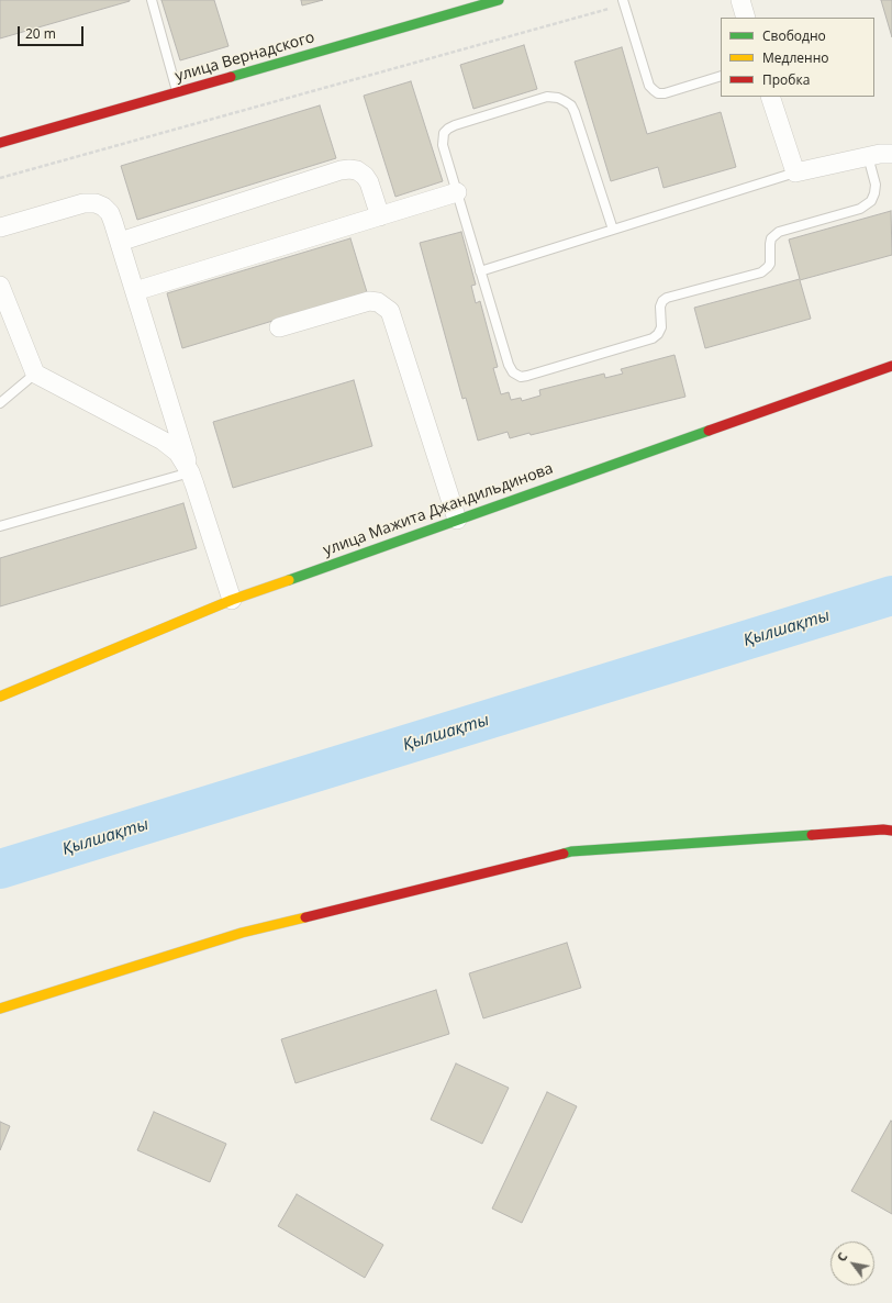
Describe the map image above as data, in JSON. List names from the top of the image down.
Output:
{
  "streets": {
    "street": ["улица Вернадского", "улица Мажита Джандильдинова"]
  },
  "water": ["Қылшақты"],
  "legend": ["Свободно", "Медленно", "Пробка"],
  "scale_bar": "20 m",
  "north": "top left"
}
